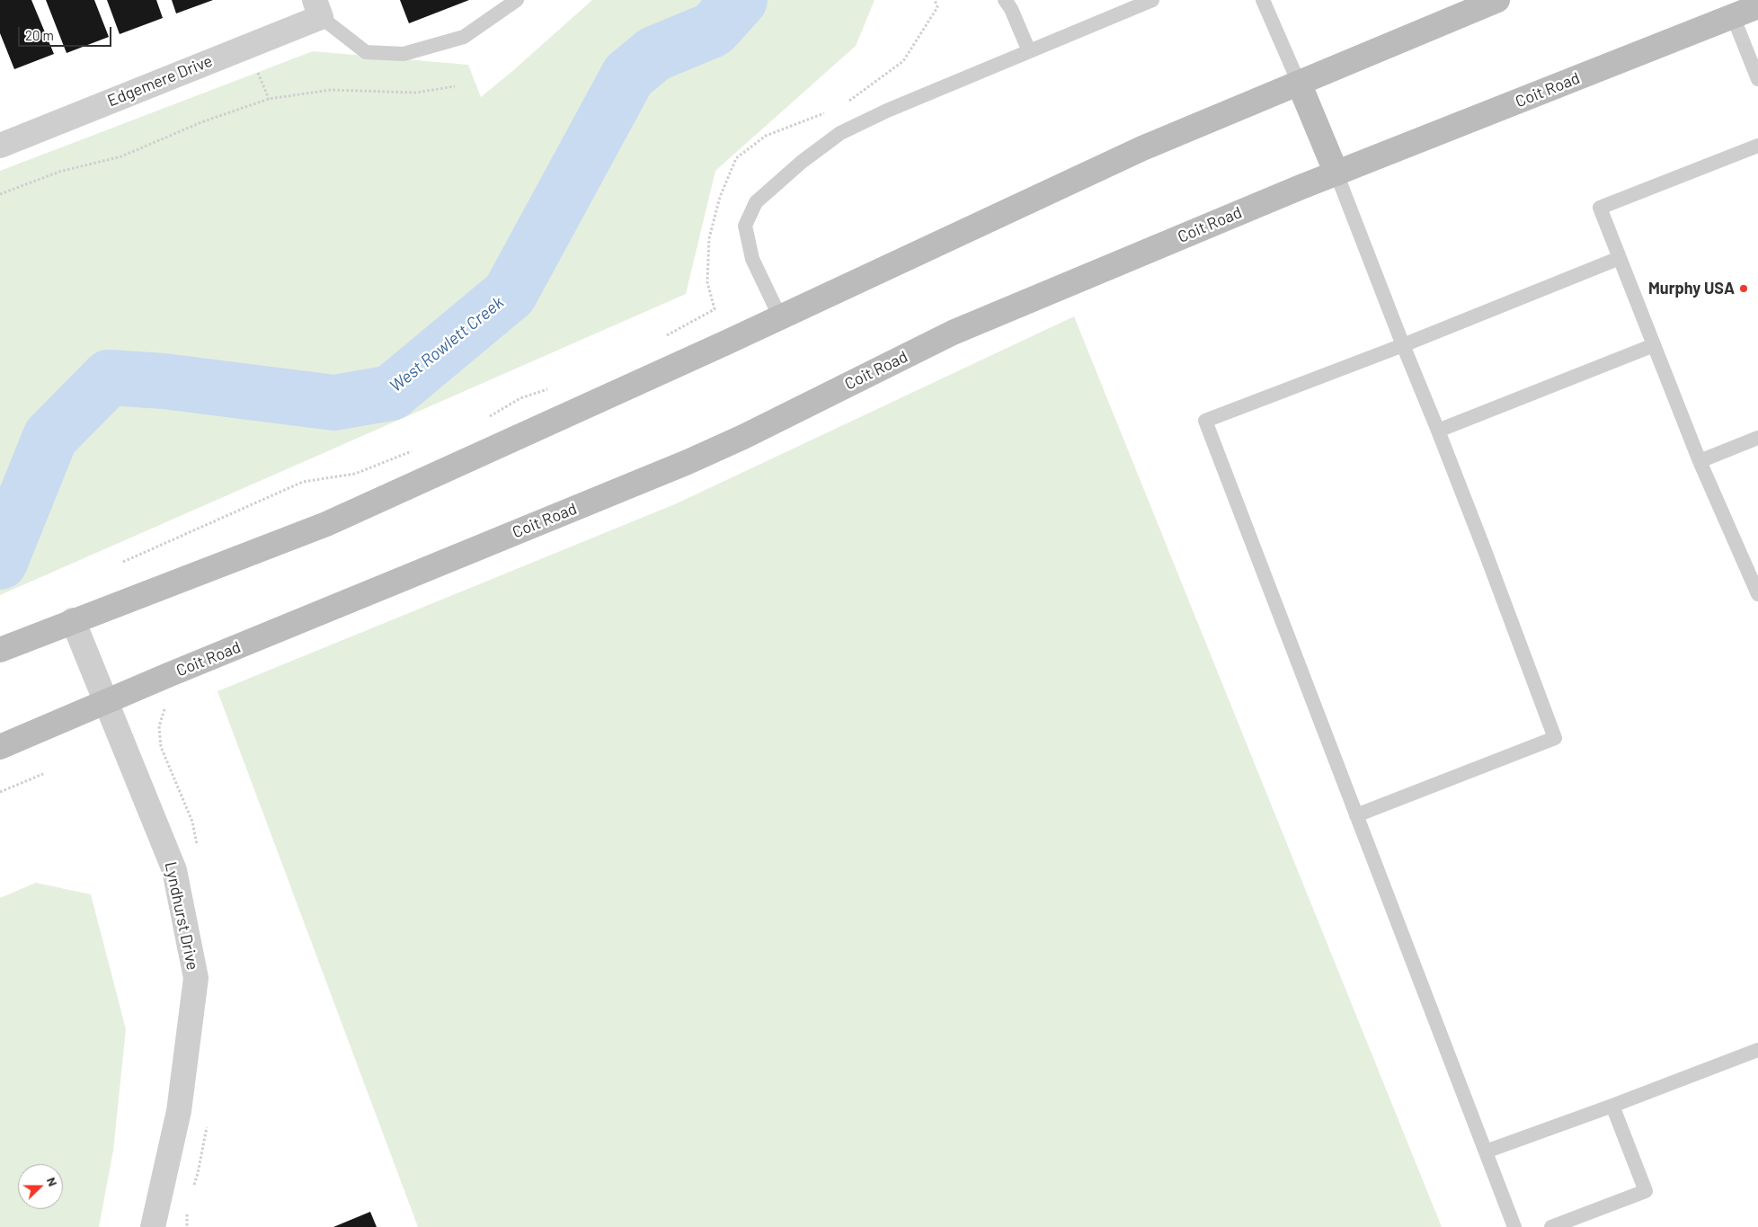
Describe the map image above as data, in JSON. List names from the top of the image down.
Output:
{
  "streets": {
    "main road": ["Coit Road"],
    "street": ["Edgemere Drive", "Lyndhurst Drive"]
  },
  "crossings": [
    ["Coit Road", "Lyndhurst Drive"]
  ],
  "water": ["West Rowlett Creek"],
  "places": ["Murphy USA"],
  "scale_bar": "20 m",
  "north": "right"
}
